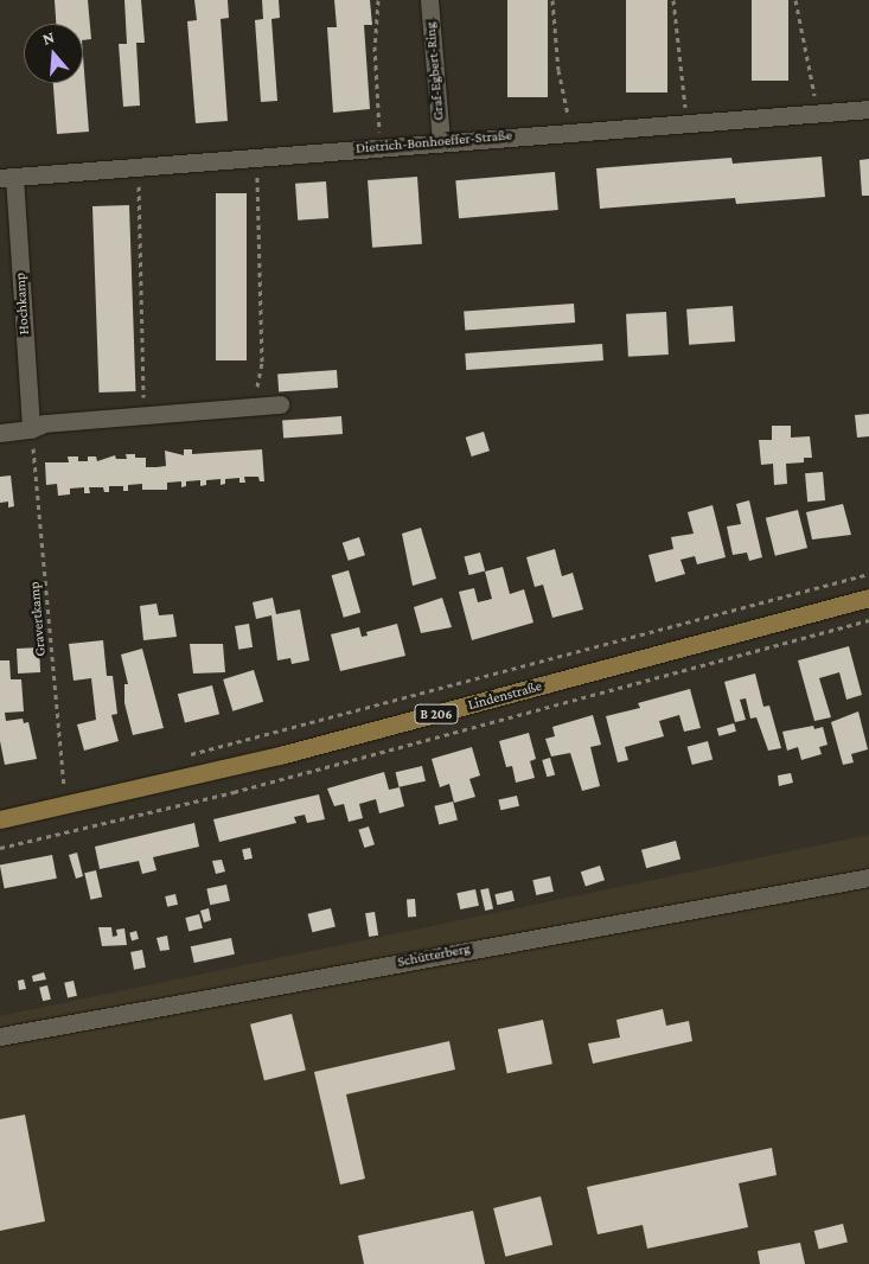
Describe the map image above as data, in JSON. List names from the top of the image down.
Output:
{
  "streets": {
    "main road": ["Lindenstraße", "B 206"],
    "street": [
      "Graf-Egbert-Ring",
      "Dietrich-Bonhoeffer-Straße",
      "Hochkamp",
      "Schütterberg"
    ],
    "path": ["Gravertkamp"]
  },
  "crossings": [
    ["Graf-Egbert-Ring", "Dietrich-Bonhoeffer-Straße"],
    ["Dietrich-Bonhoeffer-Straße", "Hochkamp"],
    ["Hochkamp", "Gravertkamp"],
    ["Gravertkamp", "Lindenstraße"]
  ],
  "north": "top"
}
